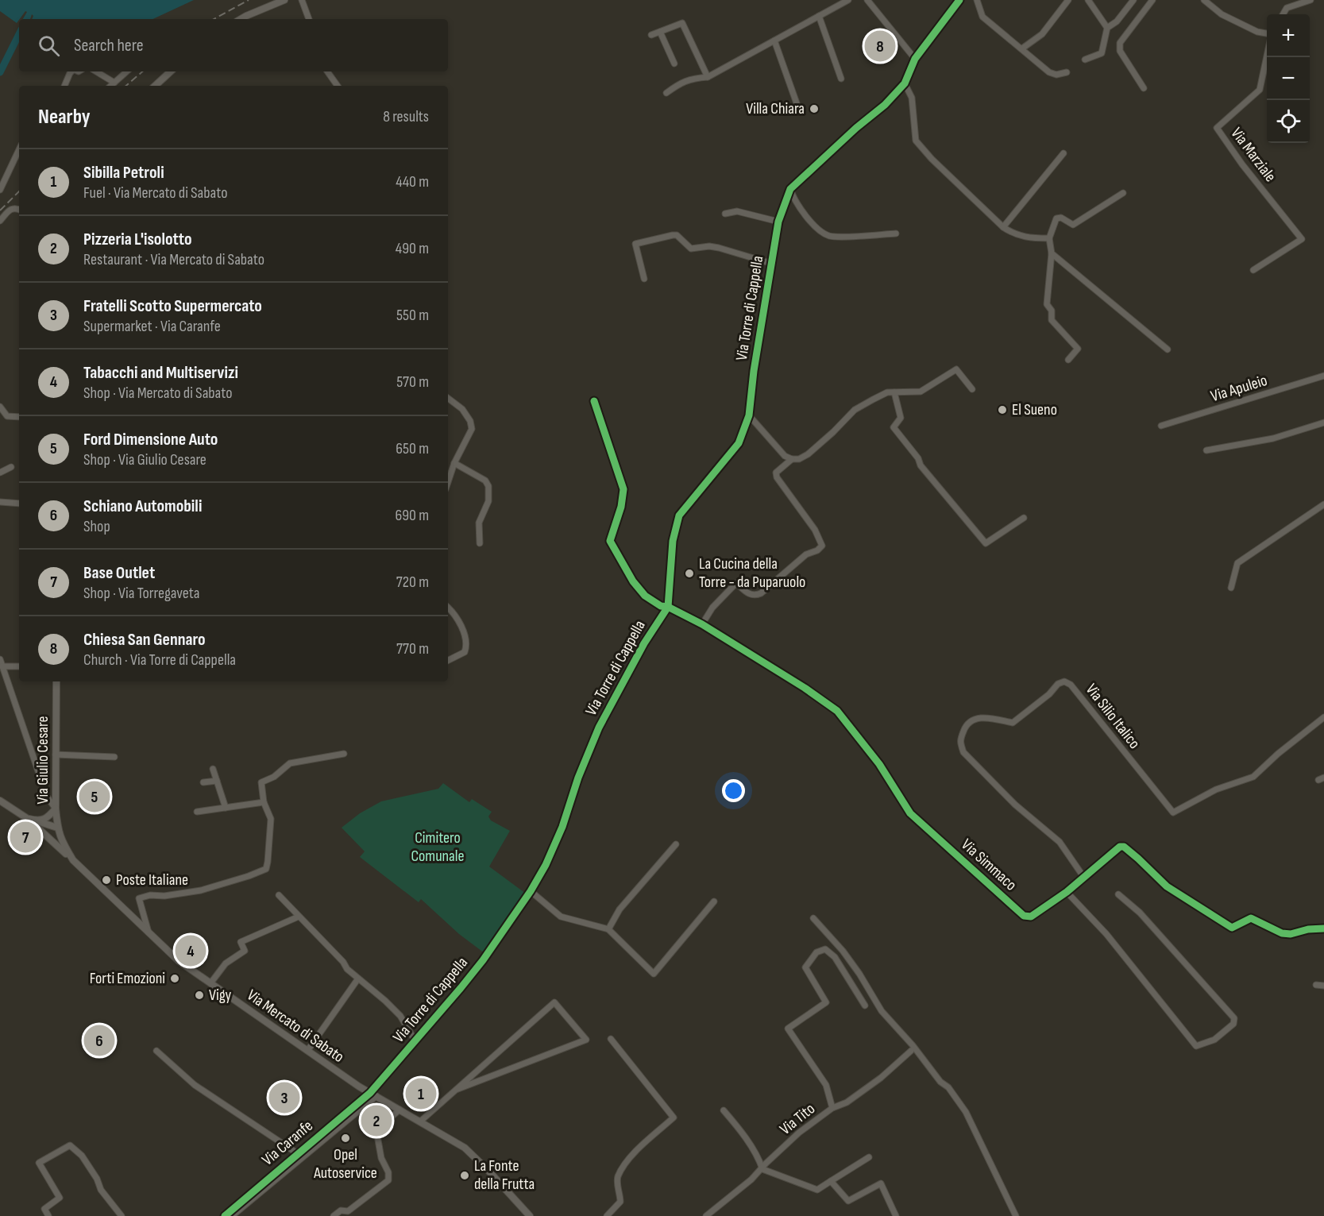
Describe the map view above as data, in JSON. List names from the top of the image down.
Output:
{
  "streets": {
    "street": [
      "Via Marziale",
      "Via Torre di Cappella",
      "Via Apuleio",
      "Via Silio Italico",
      "Via Giulio Cesare",
      "Via Simmaco",
      "Via Mercato di Sabato",
      "Via Tito",
      "Via Caranfe"
    ]
  },
  "crossings": [
    ["Via Torre di Cappella", "Via Simmaco"],
    ["Via Torre di Cappella", "Via Mercato di Sabato"],
    ["Via Torre di Cappella", "Via Caranfe"],
    ["Via Silio Italico", "Via Simmaco"],
    ["Via Giulio Cesare", "Via Mercato di Sabato"],
    ["Via Mercato di Sabato", "Via Caranfe"]
  ],
  "parks": ["Cimitero Comunale"],
  "places": [
    "Villa Chiara",
    "El Sueno",
    "La Cucina della Torre - da Puparuolo",
    "Poste Italiane",
    "Forti Emozioni",
    "Vigy",
    "Opel Autoservice",
    "La Fonte della Frutta"
  ],
  "page": {
    "map_buttons": ["+", "−"],
    "search": "Search here",
    "pins": [
      "8",
      "5",
      "7",
      "4",
      "6",
      "1",
      "3",
      "2"
    ],
    "heading": ["Nearby", "8 results"],
    "list": [
      {
        "mark": "1",
        "name": "Sibilla Petroli",
        "note": "Fuel · Via Mercato di Sabato",
        "value": "440 m"
      },
      {
        "mark": "2",
        "name": "Pizzeria L'isolotto",
        "note": "Restaurant · Via Mercato di Sabato",
        "value": "490 m"
      },
      {
        "mark": "3",
        "name": "Fratelli Scotto Supermercato",
        "note": "Supermarket · Via Caranfe",
        "value": "550 m"
      },
      {
        "mark": "4",
        "name": "Tabacchi and Multiservizi",
        "note": "Shop · Via Mercato di Sabato",
        "value": "570 m"
      },
      {
        "mark": "5",
        "name": "Ford Dimensione Auto",
        "note": "Shop · Via Giulio Cesare",
        "value": "650 m"
      },
      {
        "mark": "6",
        "name": "Schiano Automobili",
        "note": "Shop",
        "value": "690 m"
      },
      {
        "mark": "7",
        "name": "Base Outlet",
        "note": "Shop · Via Torregaveta",
        "value": "720 m"
      },
      {
        "mark": "8",
        "name": "Chiesa San Gennaro",
        "note": "Church · Via Torre di Cappella",
        "value": "770 m"
      }
    ]
  }
}
